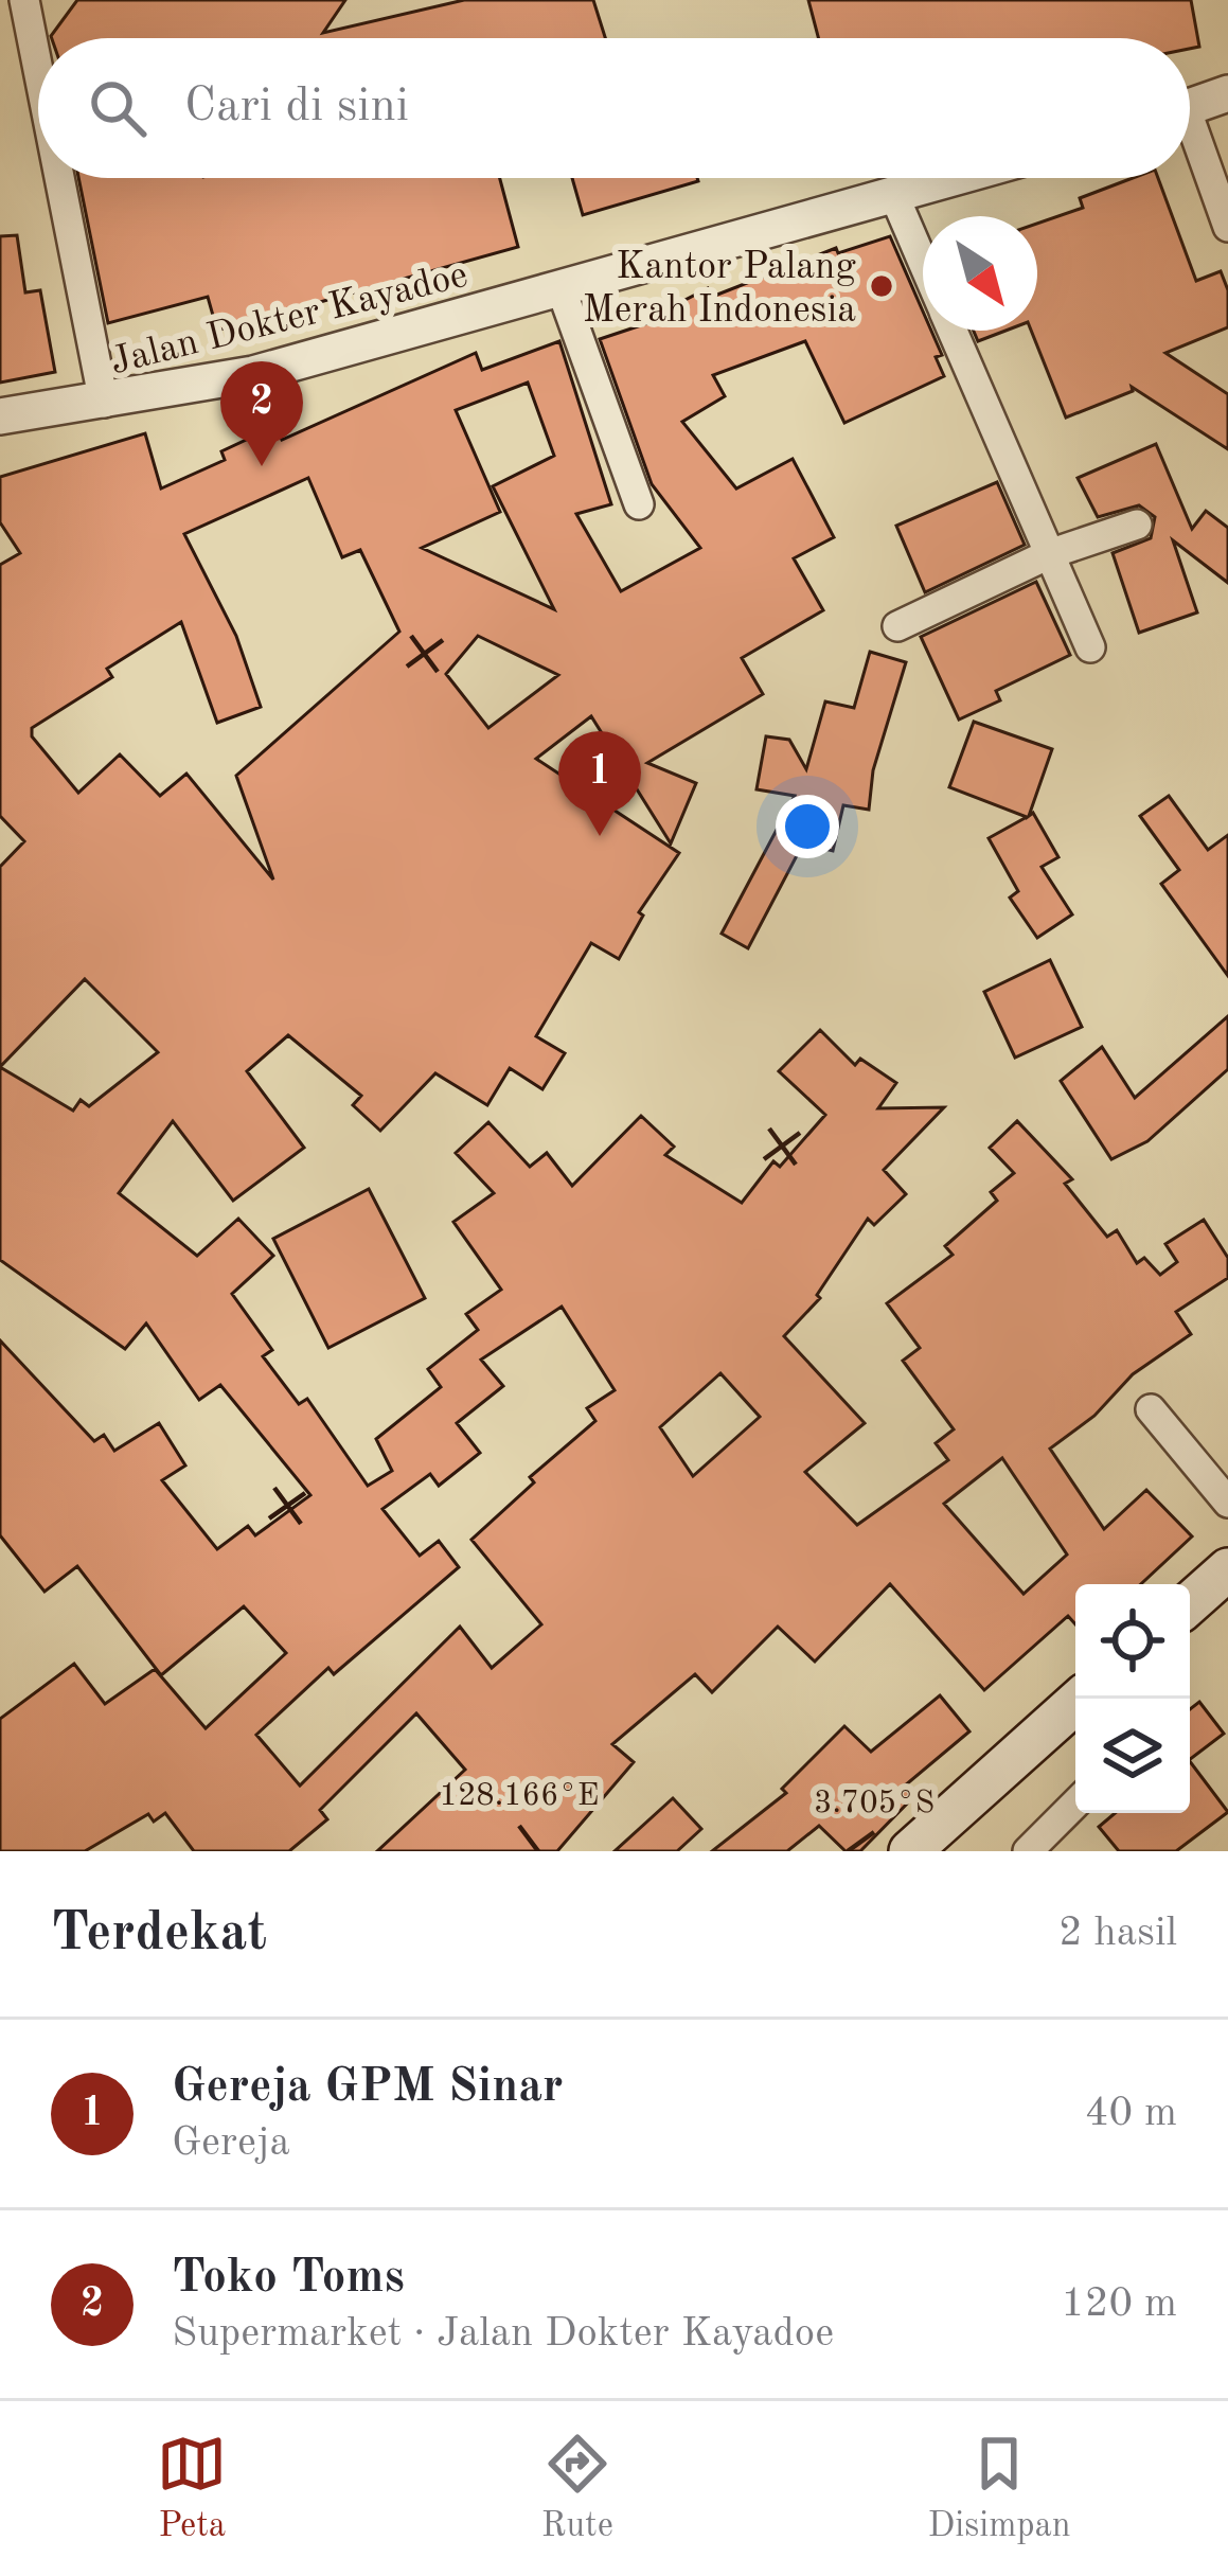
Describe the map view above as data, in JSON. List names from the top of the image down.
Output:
{
  "streets": {
    "street": ["Jalan Dokter Kayadoe"]
  },
  "places": ["Kantor Palang Merah Indonesia"],
  "north": "bottom right",
  "page": {
    "search": "Cari di sini",
    "pins": ["2", "1"],
    "heading": ["Terdekat", "2 hasil"],
    "list": [
      {
        "mark": "1",
        "name": "Gereja GPM Sinar",
        "note": "Gereja",
        "value": "40 m"
      },
      {
        "mark": "2",
        "name": "Toko Toms",
        "note": "Supermarket · Jalan Dokter Kayadoe",
        "value": "120 m"
      }
    ],
    "nav": ["Peta", "Rute", "Disimpan"]
  },
  "coordinates": ["128.166°E", "3.705°S"]
}
